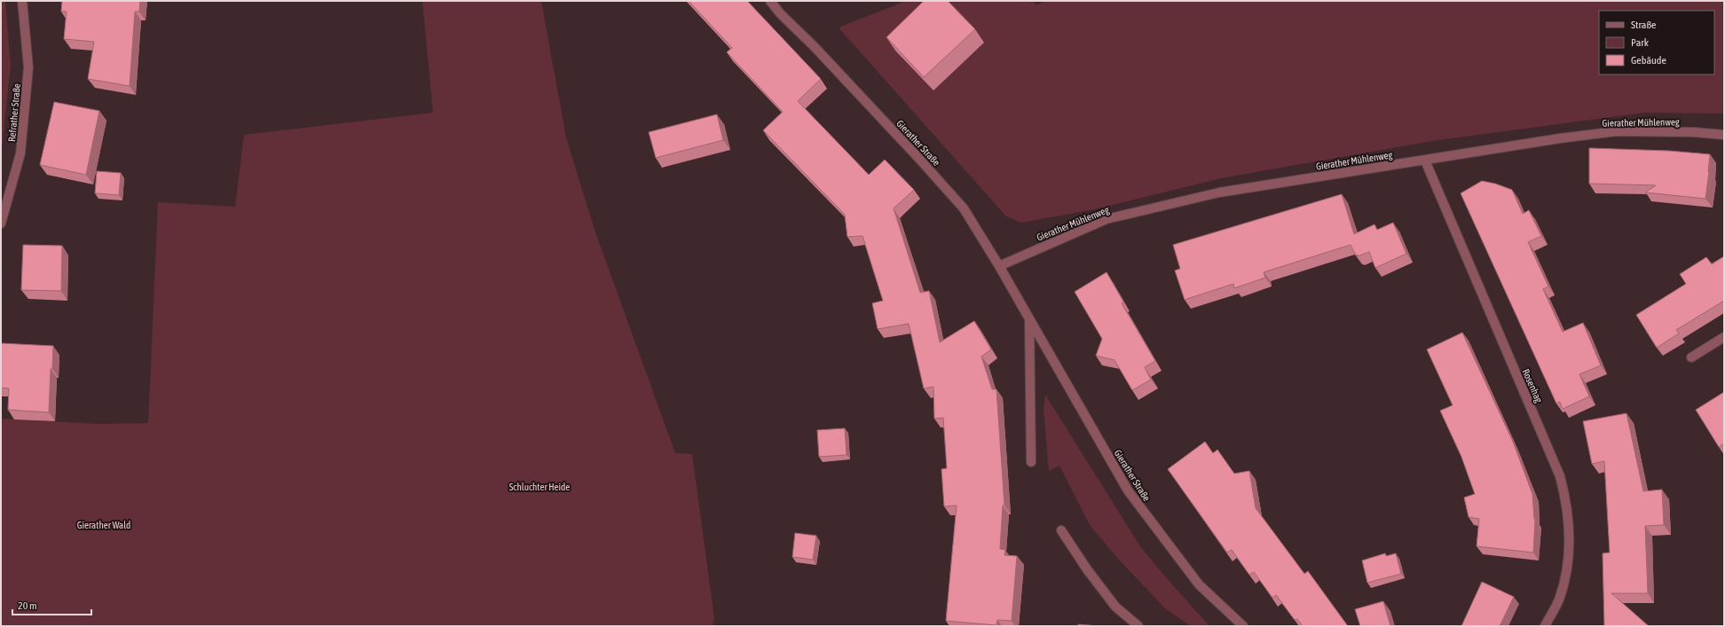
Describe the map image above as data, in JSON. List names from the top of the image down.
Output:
{
  "streets": {
    "street": [
      "Refrather Straße",
      "Gierather Mühlenweg",
      "Gierather Straße",
      "Rosenhag"
    ]
  },
  "crossings": [
    ["Gierather Mühlenweg", "Gierather Straße"],
    ["Gierather Mühlenweg", "Rosenhag"]
  ],
  "parks": ["Schluchter Heide", "Gierather Wald"],
  "legend": ["Straße", "Park", "Gebäude"],
  "scale_bar": "20 m"
}
